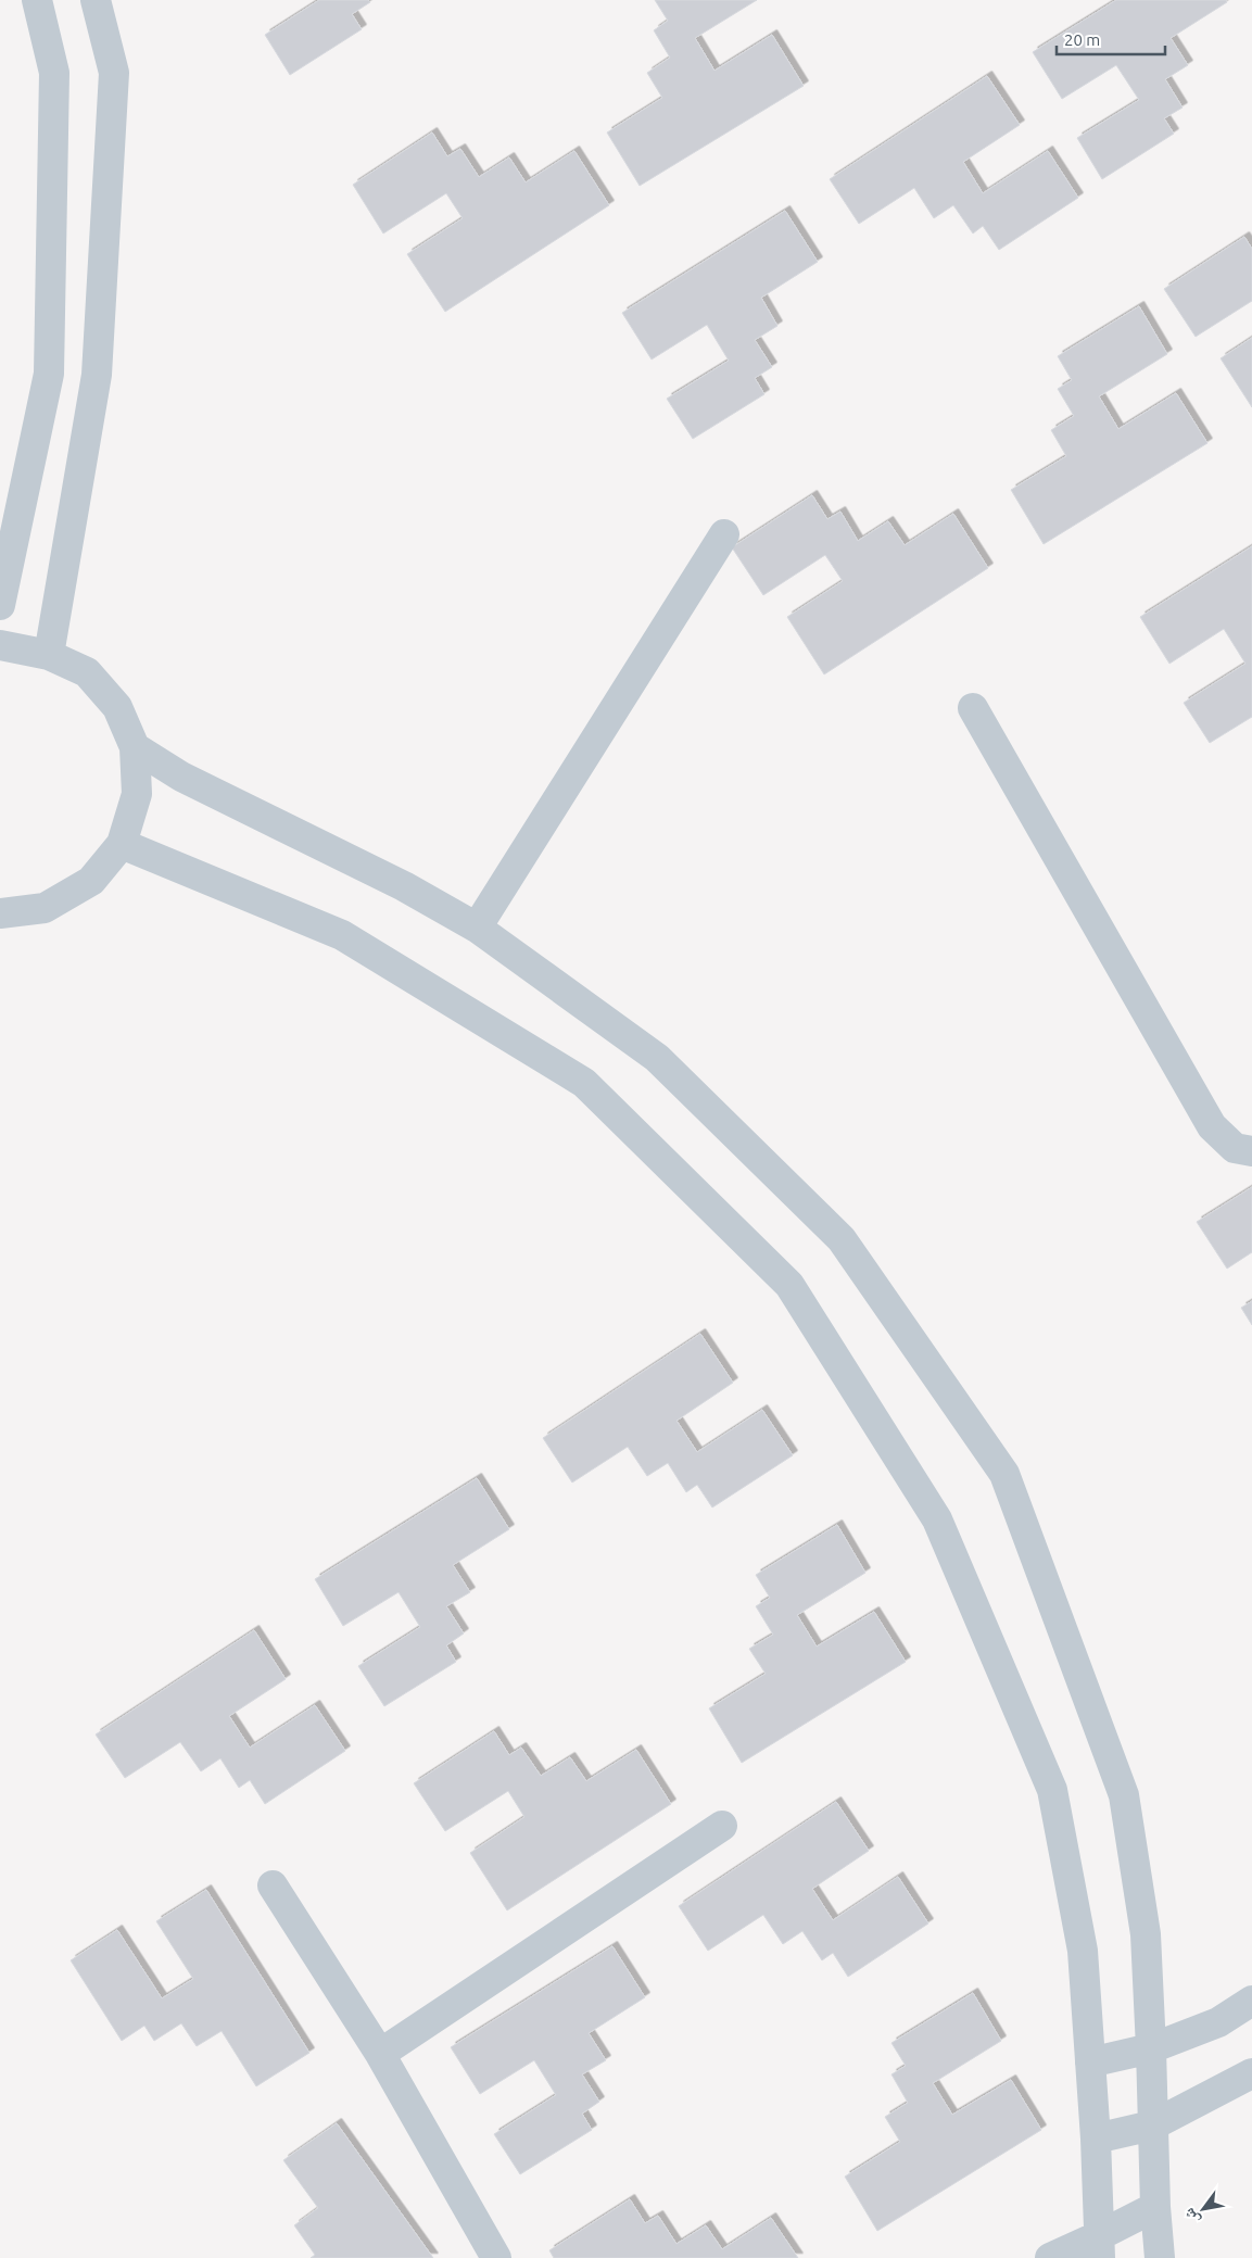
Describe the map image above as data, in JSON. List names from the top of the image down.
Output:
{
  "scale_bar": "20 m",
  "north": "bottom left"
}
